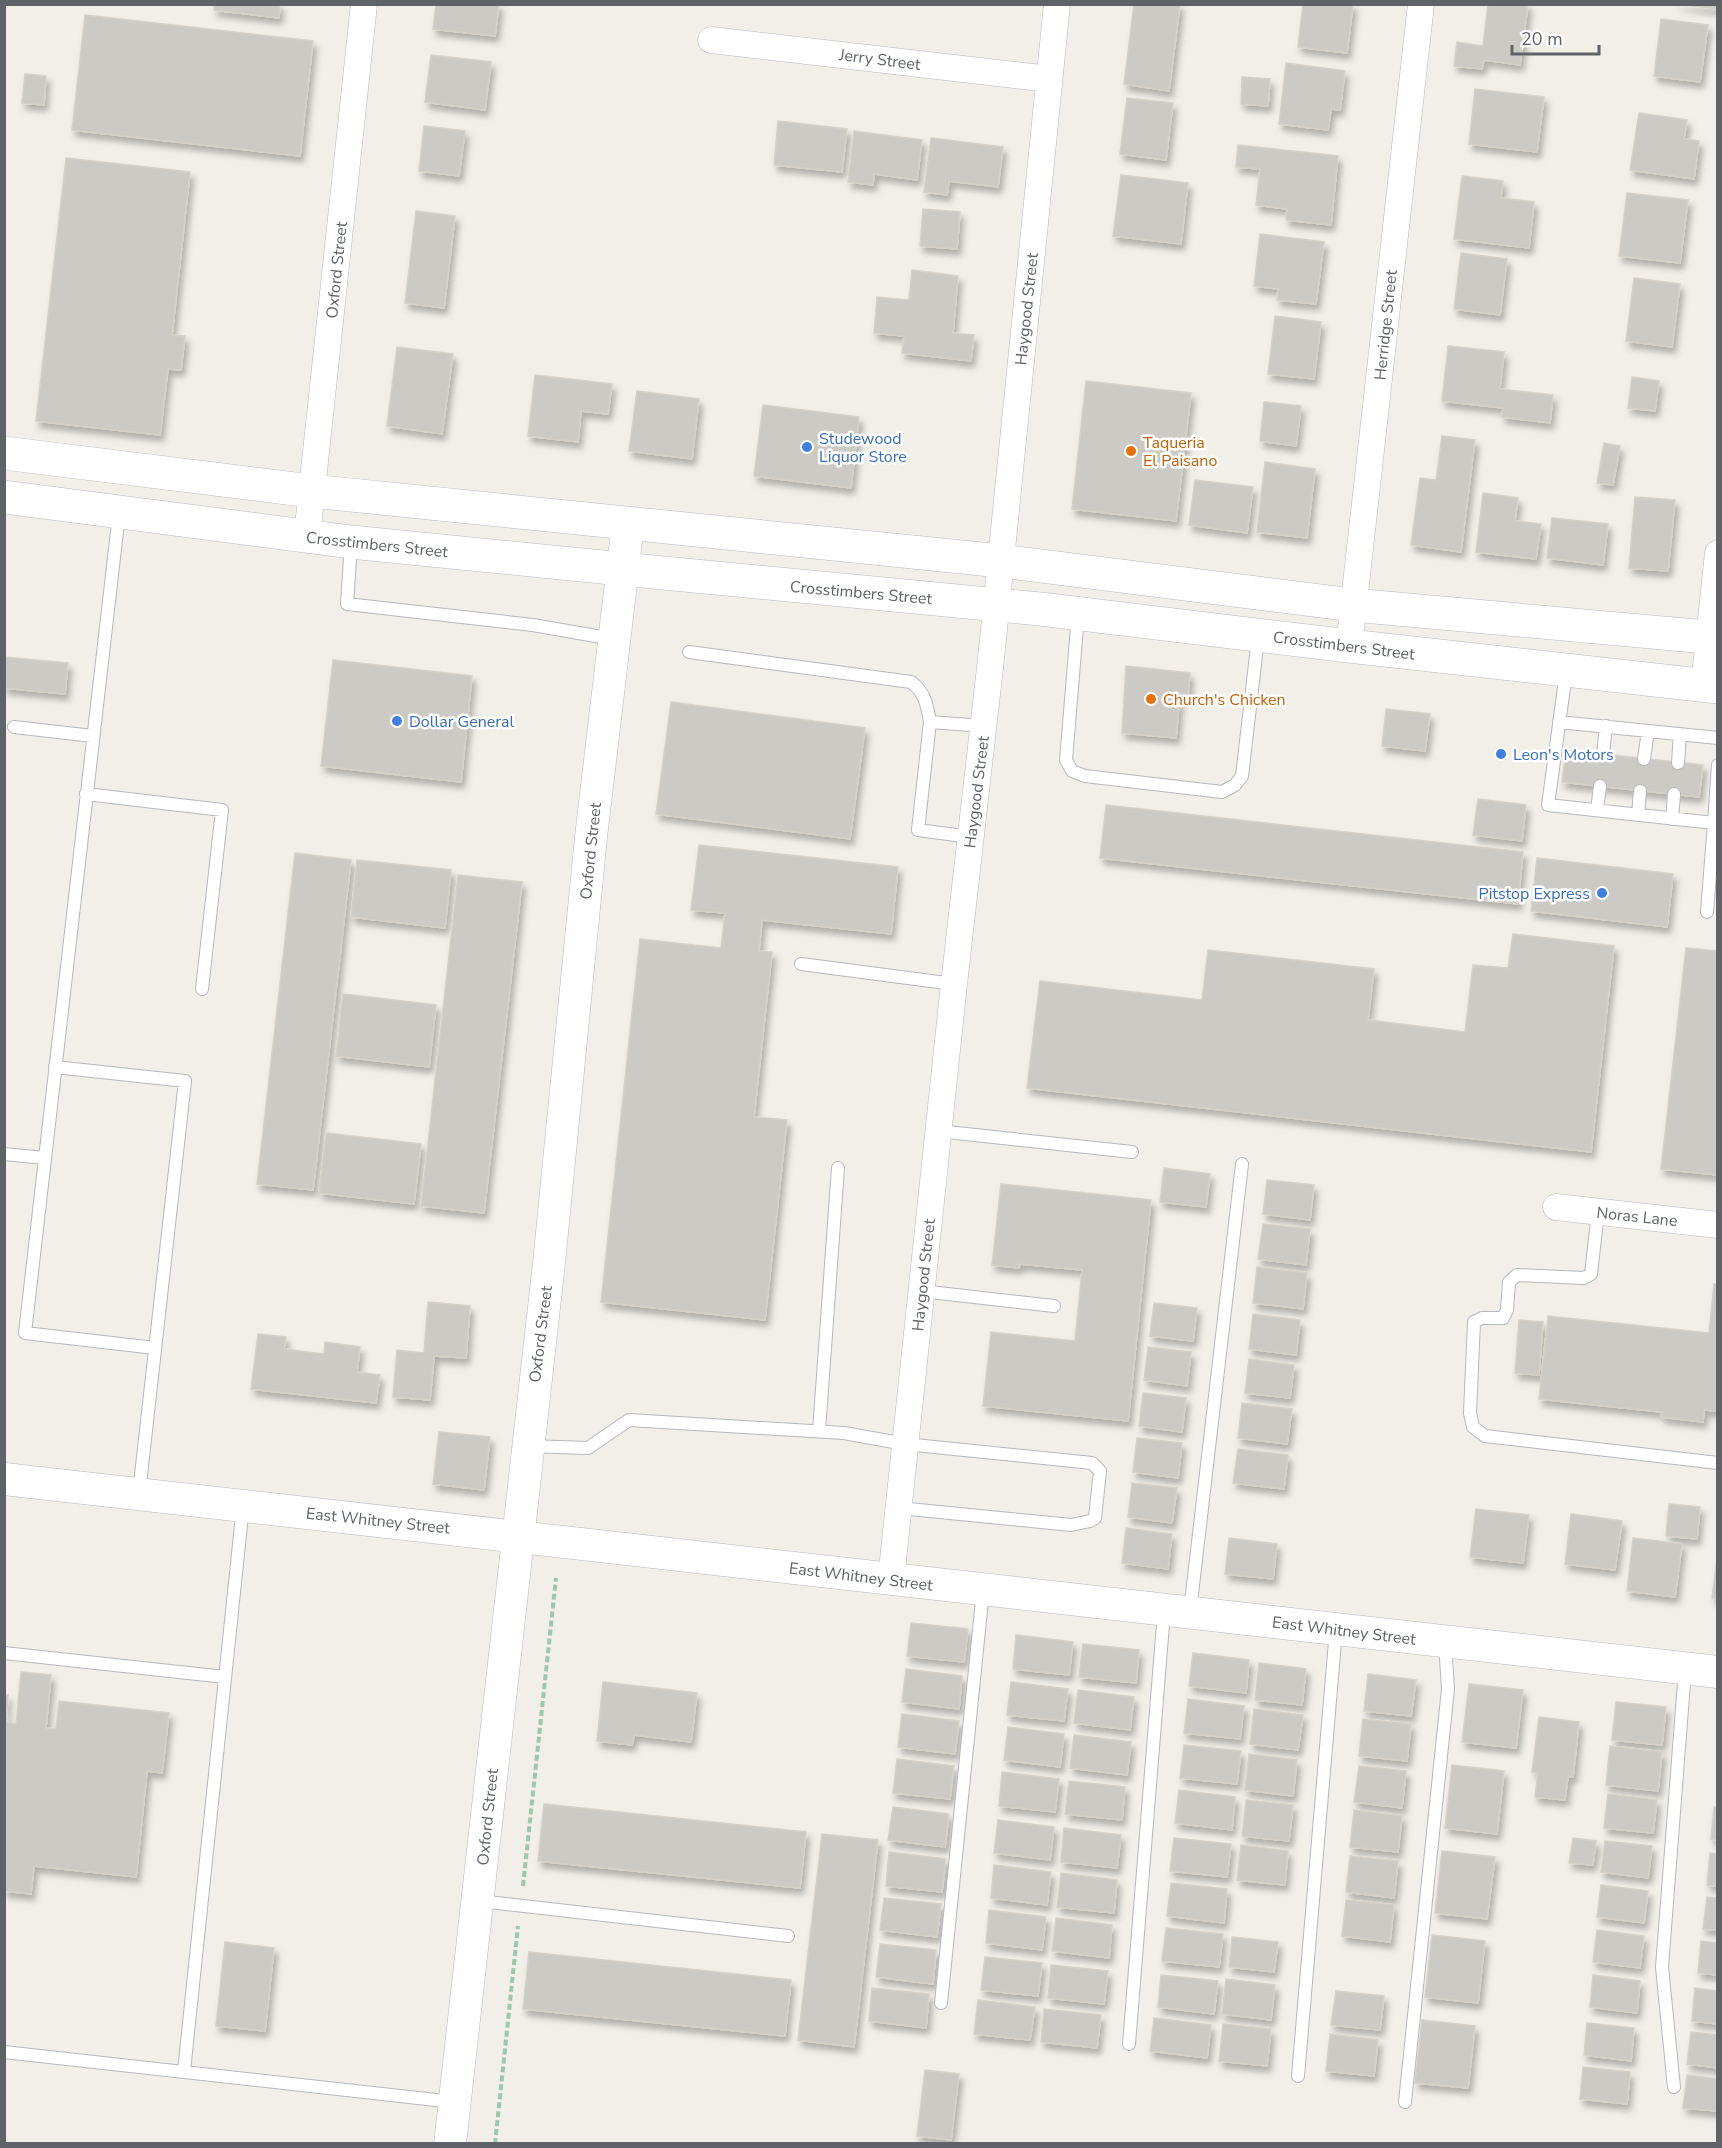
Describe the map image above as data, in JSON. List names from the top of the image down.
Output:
{
  "streets": {
    "main road": ["Crosstimbers Street"],
    "street": [
      "Jerry Street",
      "Oxford Street",
      "Haygood Street",
      "Herridge Street",
      "Noras Lane",
      "East Whitney Street"
    ]
  },
  "crossings": [
    ["Jerry Street", "Haygood Street"],
    ["Oxford Street", "Crosstimbers Street"],
    ["Oxford Street", "East Whitney Street"],
    ["Haygood Street", "Crosstimbers Street"],
    ["Haygood Street", "East Whitney Street"],
    ["Herridge Street", "Crosstimbers Street"]
  ],
  "places": [
    "Studewood Liquor Store",
    "Taqueria El Paisano",
    "Church's Chicken",
    "Dollar General",
    "Leon's Motors",
    "Pitstop Express"
  ],
  "scale_bar": "20 m"
}
